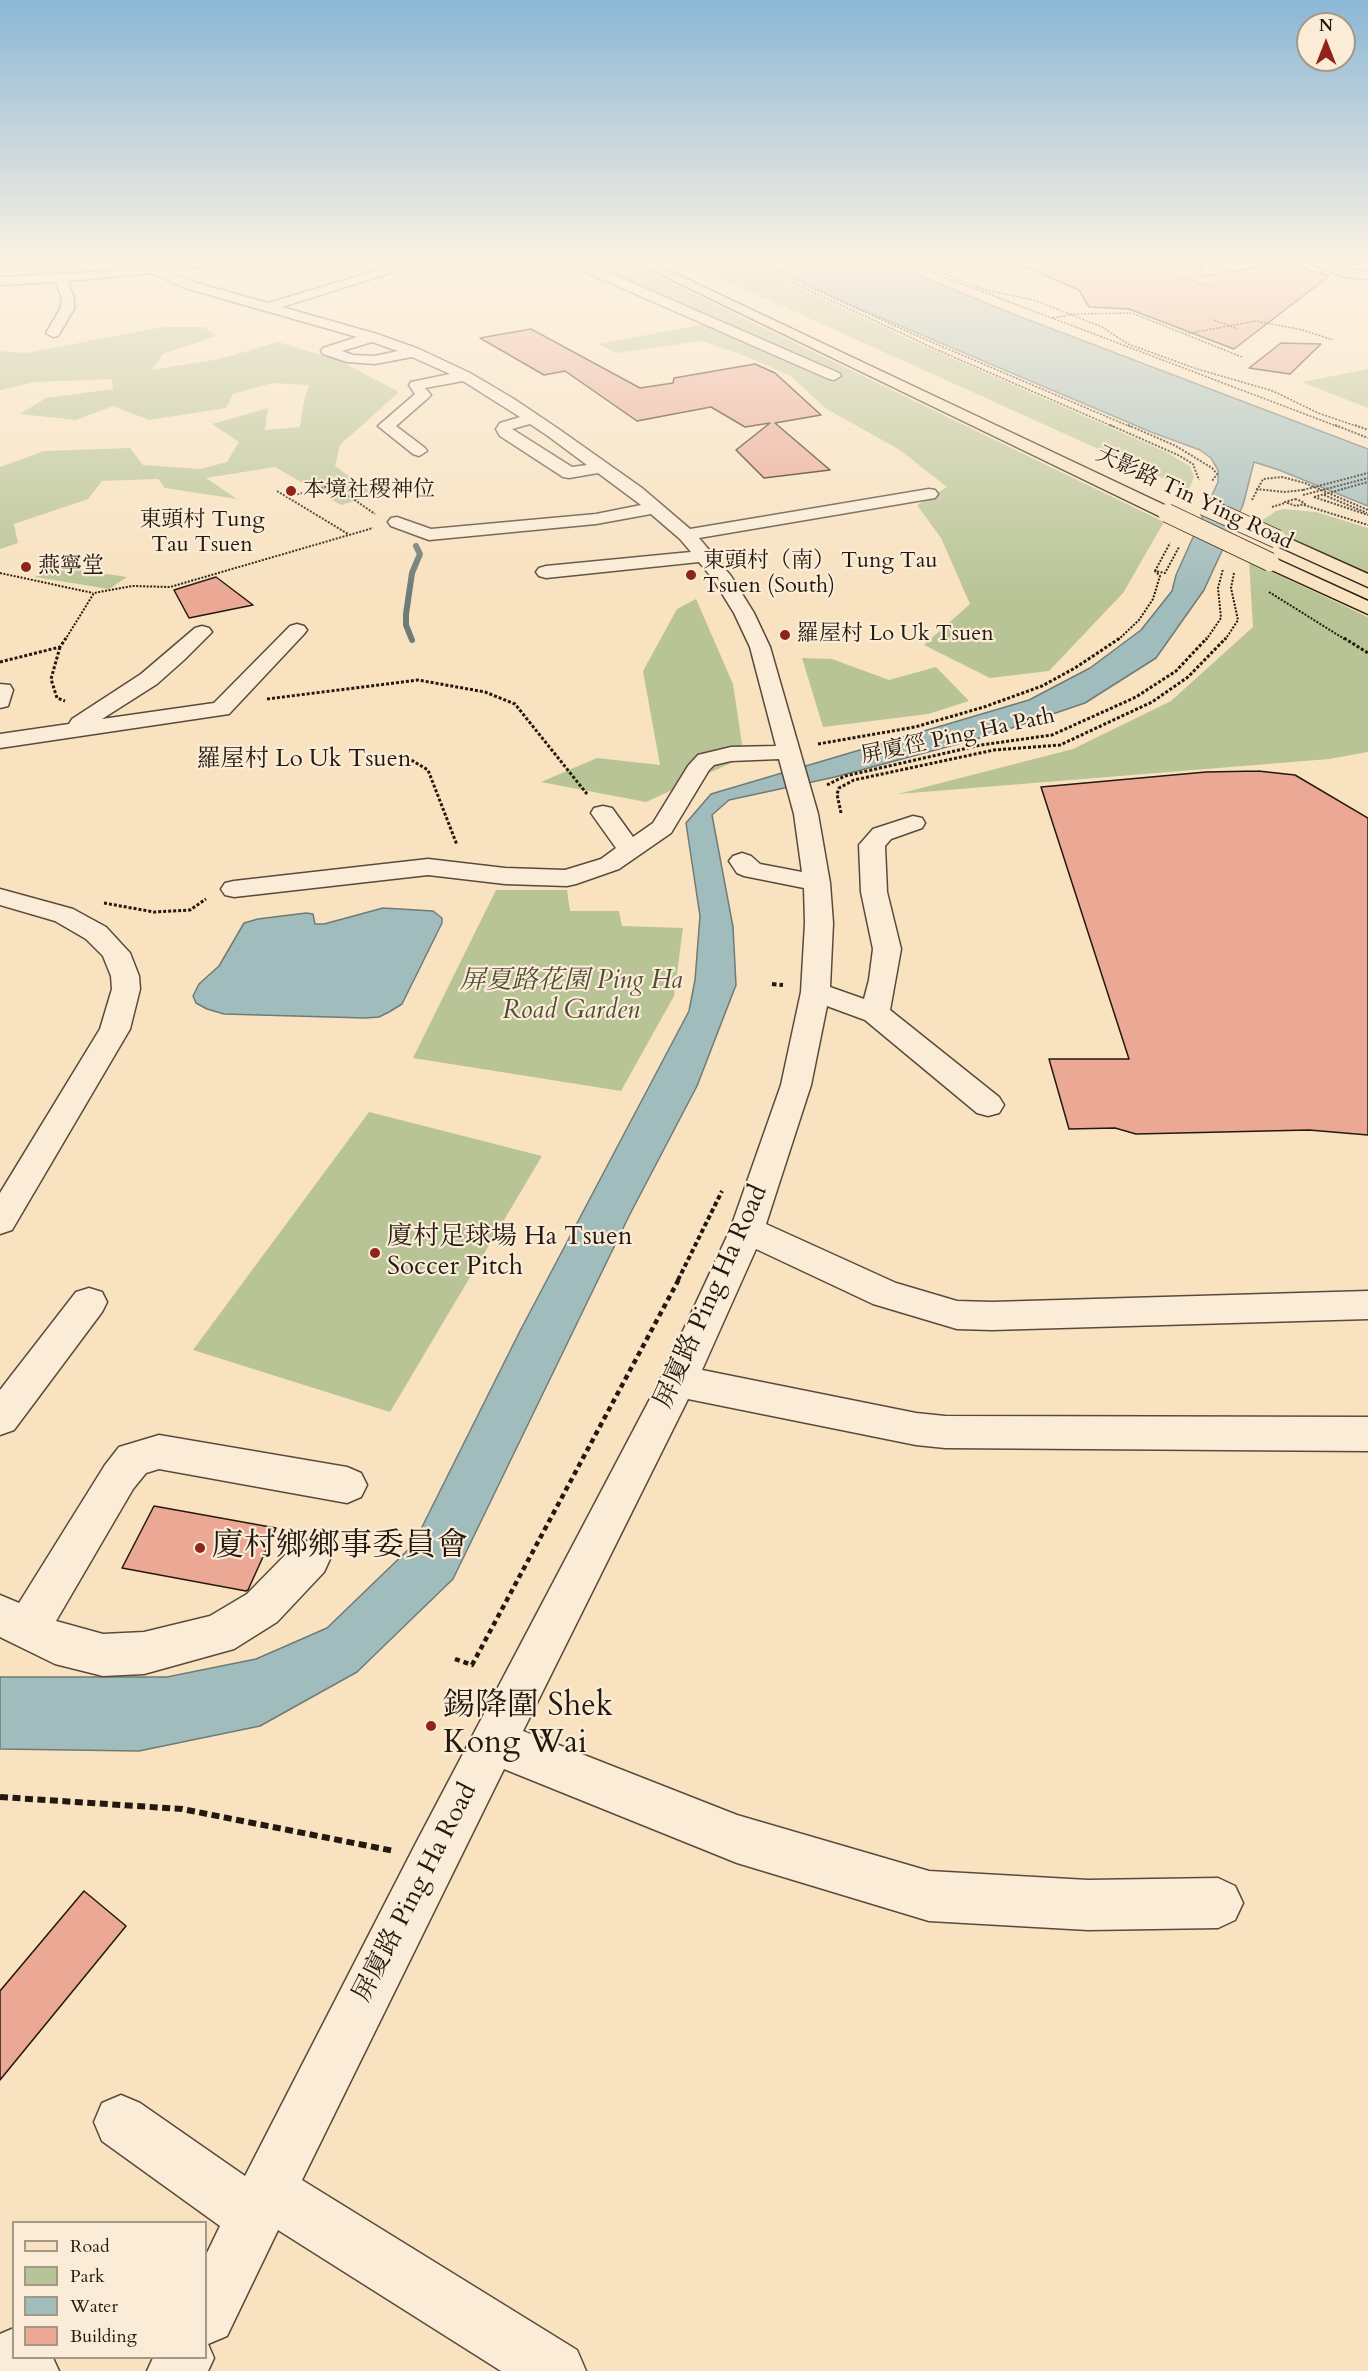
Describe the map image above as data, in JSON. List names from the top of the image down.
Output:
{
  "streets": {
    "main road": ["天影路 Tin Ying Road"],
    "street": ["屏廈路 Ping Ha Road"],
    "path": ["屏廈徑 Ping Ha Path"]
  },
  "crossings": [
    ["屏廈徑 Ping Ha Path", "屏廈路 Ping Ha Road"]
  ],
  "districts": ["東頭村 Tung Tau Tsuen", "羅屋村 Lo Uk Tsuen"],
  "parks": ["屏夏路花園 Ping Ha Road Garden"],
  "places": [
    "本境社稷神位",
    "燕寧堂",
    "東頭村（南） Tung Tau Tsuen (South)",
    "羅屋村 Lo Uk Tsuen",
    "廈村足球場 Ha Tsuen Soccer Pitch",
    "廈村鄉鄉事委員會",
    "錫降圍 Shek Kong Wai"
  ],
  "legend": [
    "Road",
    "Park",
    "Water",
    "Building"
  ],
  "north": "top"
}
